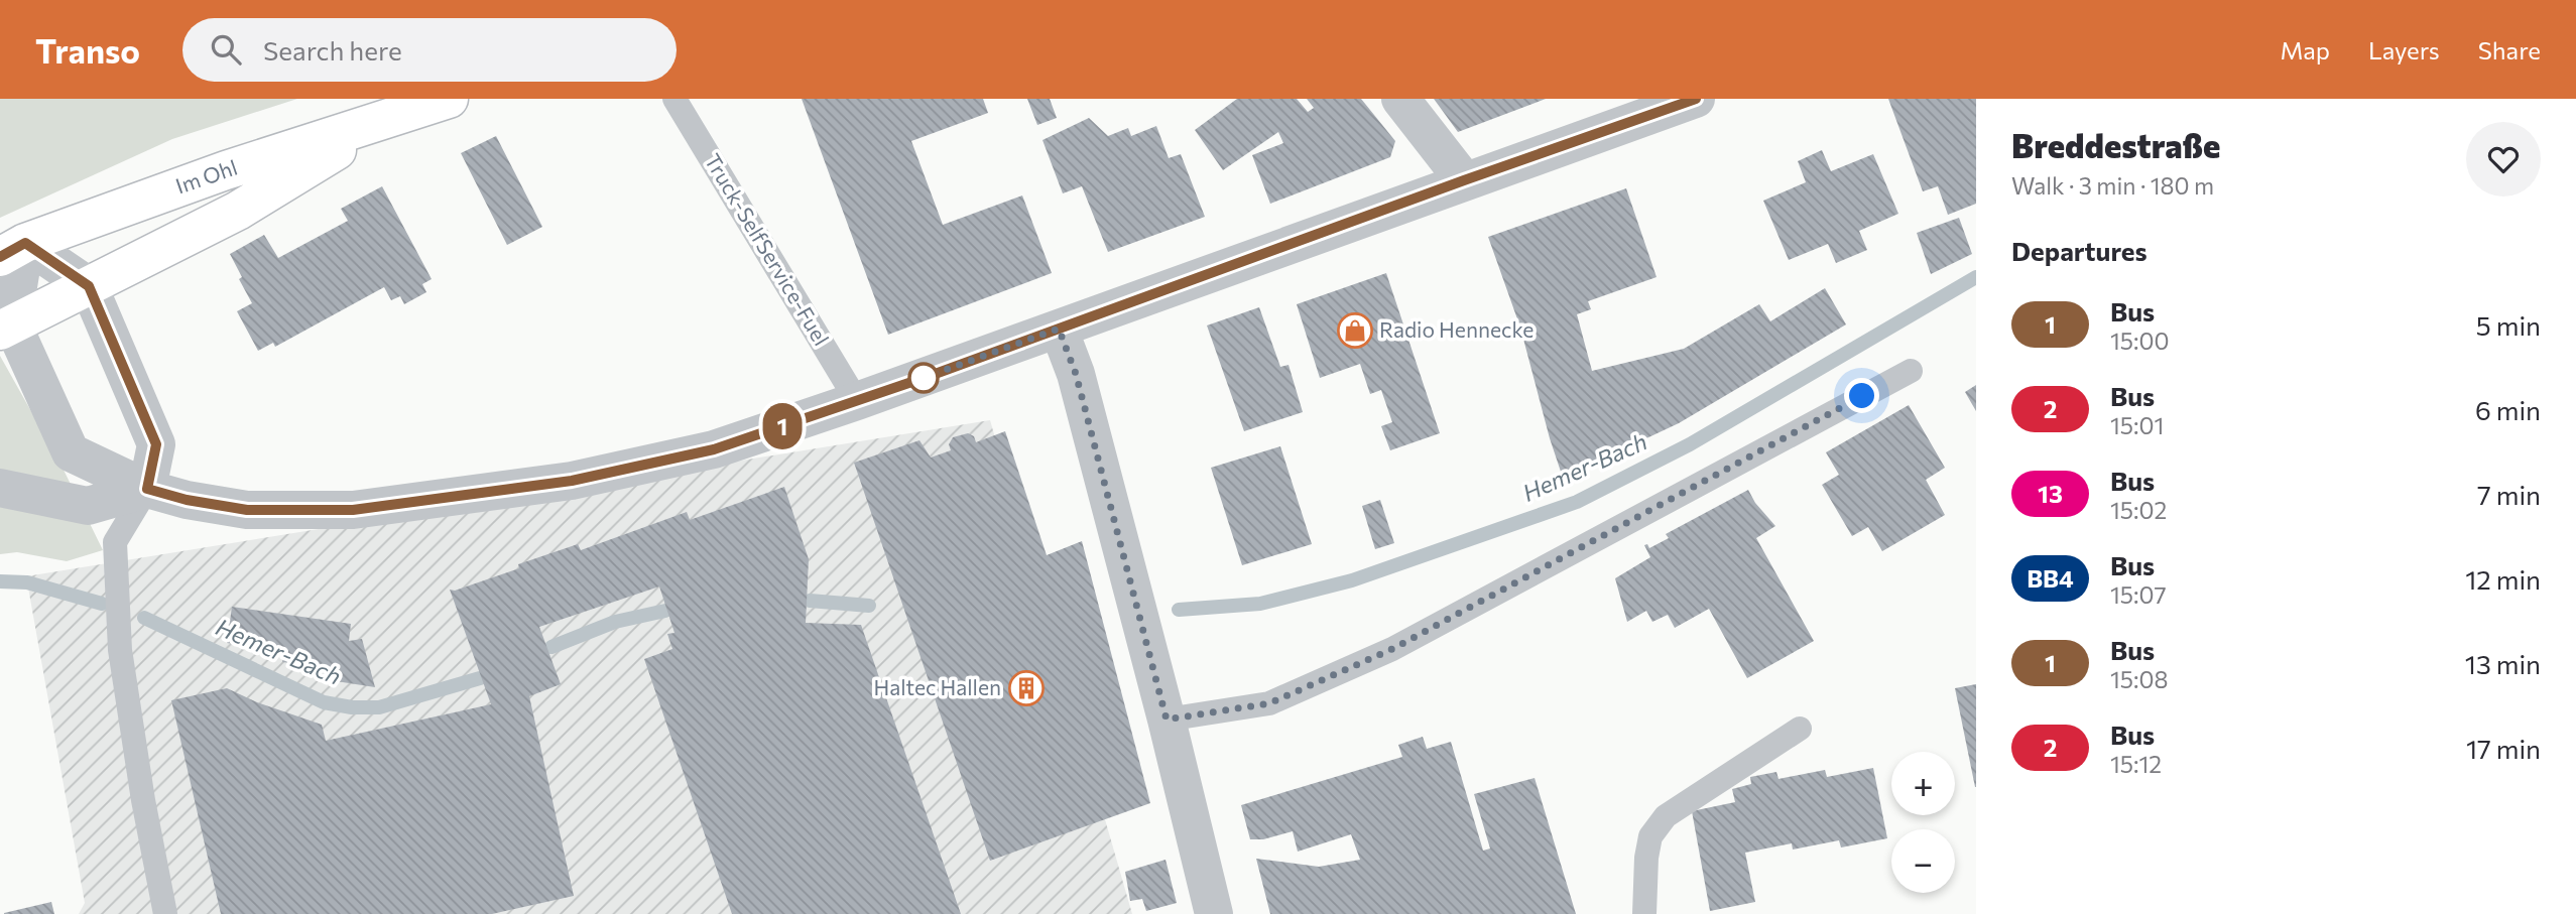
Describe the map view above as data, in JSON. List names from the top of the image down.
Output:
{
  "streets": {
    "main road": ["Im Ohl"],
    "lane": ["Truck-SelfService-Fuel"]
  },
  "water": ["Hemer-Bach"],
  "places": {
    "shop": ["Radio Hennecke"],
    "building": ["Haltec Hallen"]
  },
  "lines": ["bus line 1"],
  "page": {
    "header": "Transo",
    "search": "Search here",
    "nav": ["Map", "Layers", "Share"],
    "on_map": "1",
    "heading": [
      ["Breddestraße", "Walk · 3 min · 180 m"],
      "Departures"
    ],
    "list": [
      {
        "mark": "1",
        "name": "Bus",
        "note": "15:00",
        "value": "5 min"
      },
      {
        "mark": "2",
        "name": "Bus",
        "note": "15:01",
        "value": "6 min"
      },
      {
        "mark": "13",
        "name": "Bus",
        "note": "15:02",
        "value": "7 min"
      },
      {
        "mark": "BB4",
        "name": "Bus",
        "note": "15:07",
        "value": "12 min"
      },
      {
        "mark": "1",
        "name": "Bus",
        "note": "15:08",
        "value": "13 min"
      },
      {
        "mark": "2",
        "name": "Bus",
        "note": "15:12",
        "value": "17 min"
      }
    ],
    "map_buttons": ["+", "−"]
  }
}
